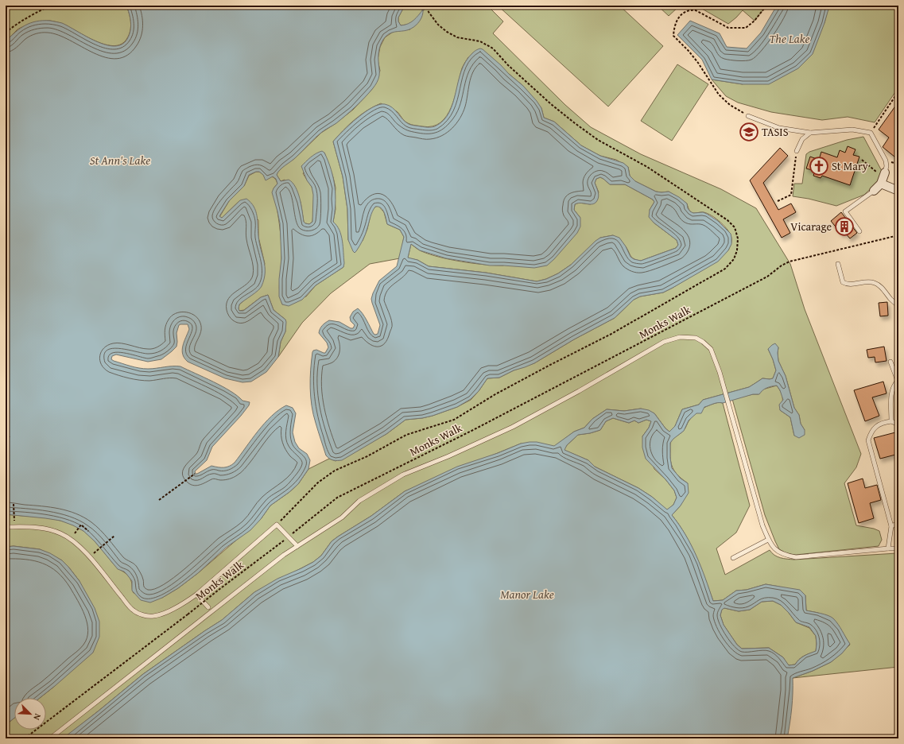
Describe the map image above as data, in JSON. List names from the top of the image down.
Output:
{
  "streets": {
    "path": ["Monks Walk"]
  },
  "water": ["The Lake", "St Ann's Lake", "Manor Lake"],
  "places": {
    "school or university": ["TASIS"],
    "church": ["St Mary"],
    "building": ["Vicarage"]
  },
  "north": "bottom right"
}
